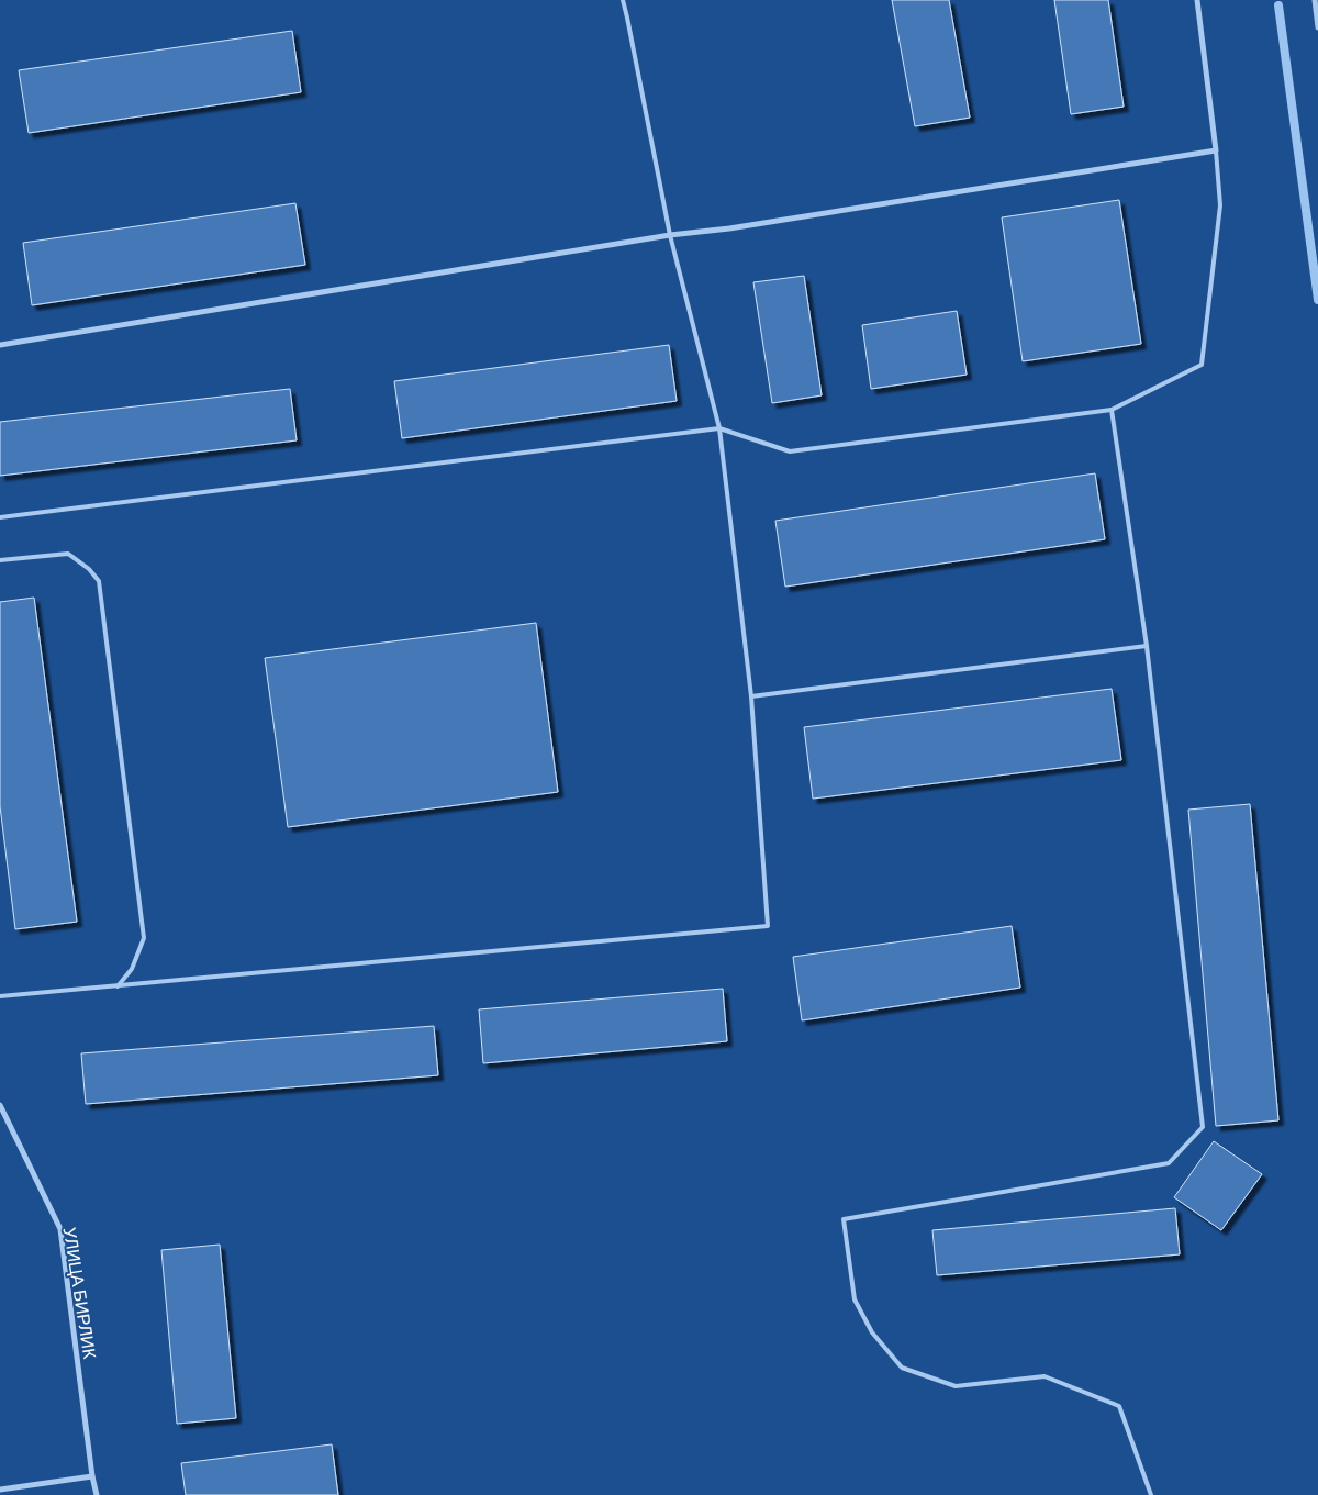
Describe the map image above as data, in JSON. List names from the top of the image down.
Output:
{
  "streets": {
    "street": ["УЛИЦА БИРЛИК"]
  }
}
